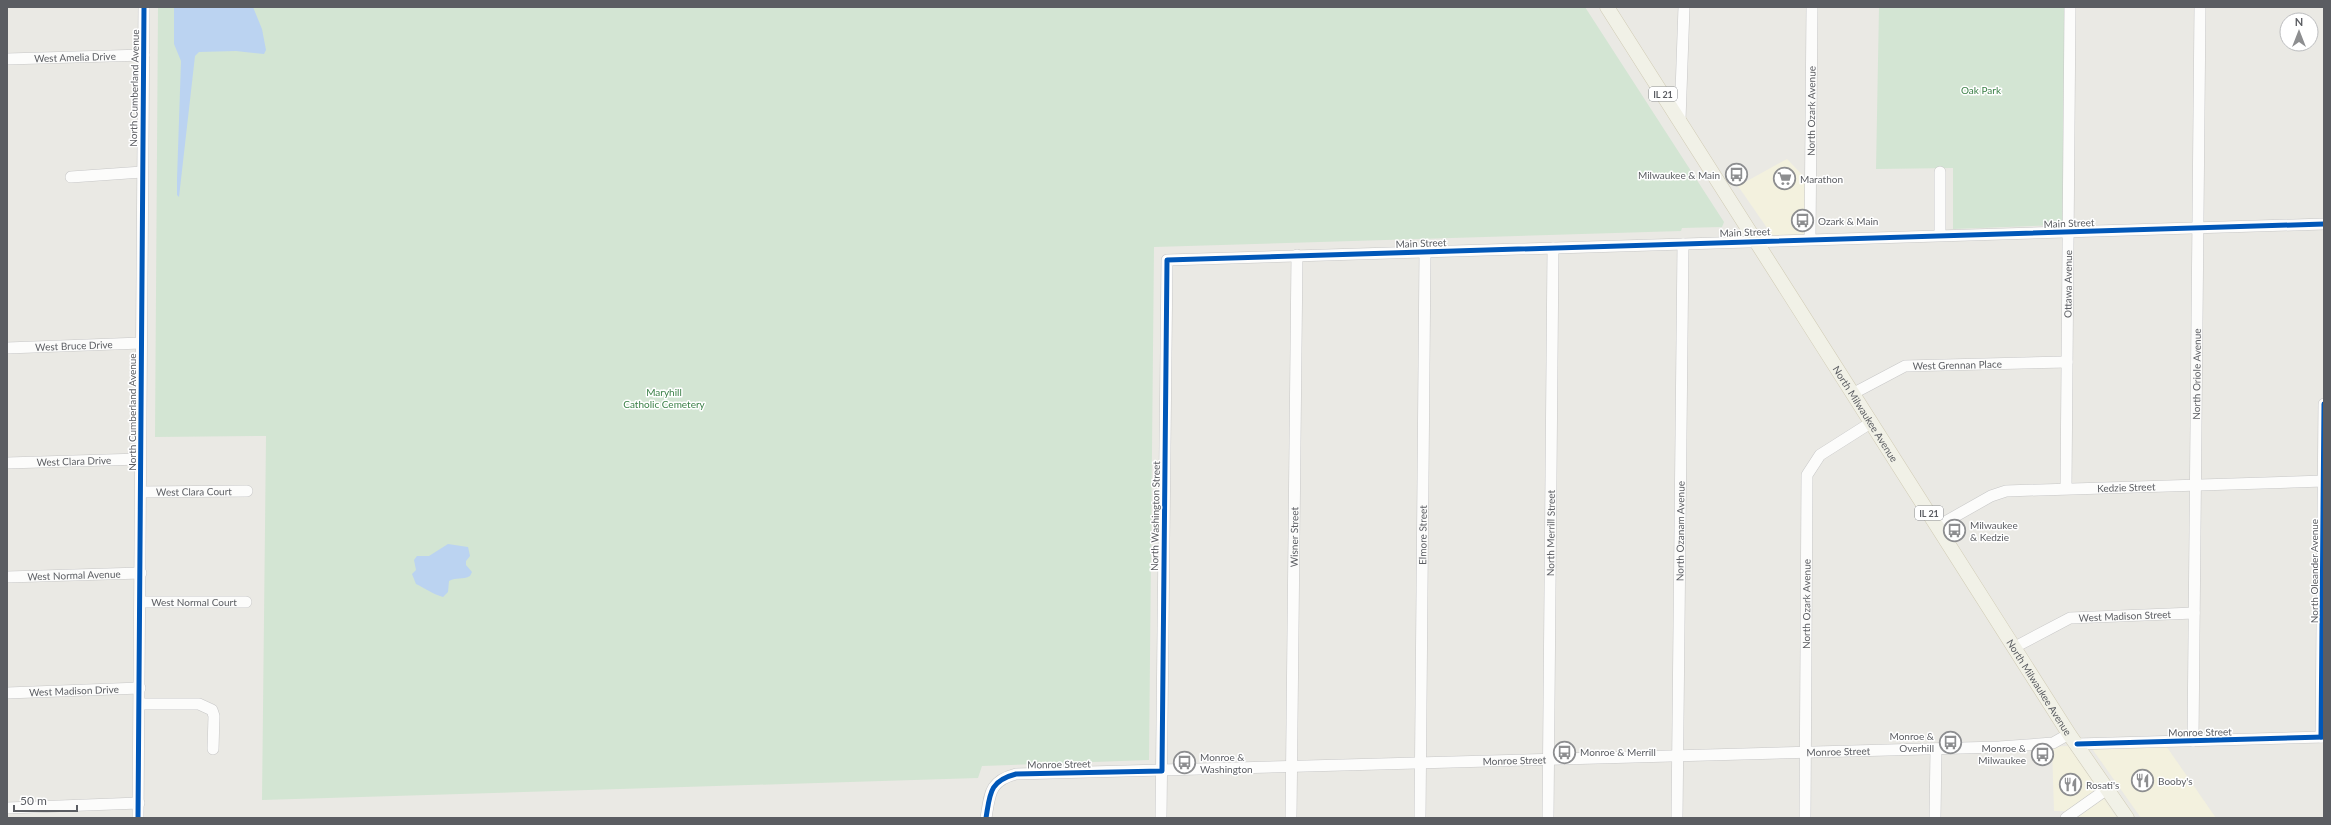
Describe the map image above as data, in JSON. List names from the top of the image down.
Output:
{
  "streets": {
    "main road": ["IL 21", "North Milwaukee Avenue"],
    "street": [
      "West Amelia Drive",
      "North Cumberland Avenue",
      "North Ozark Avenue",
      "Main Street",
      "Ottawa Avenue",
      "West Bruce Drive",
      "West Grennan Place",
      "North Oriole Avenue",
      "West Clara Drive",
      "Kedzie Street",
      "West Clara Court",
      "North Washington Street",
      "North Ozanam Avenue",
      "North Merrill Street",
      "Elmore Street",
      "Wisner Street",
      "North Oleander Avenue",
      "West Normal Avenue",
      "West Normal Court",
      "West Madison Street",
      "West Madison Drive",
      "Monroe Street"
    ]
  },
  "crossings": [
    ["West Amelia Drive", "North Cumberland Avenue"],
    ["North Cumberland Avenue", "West Bruce Drive"],
    ["North Cumberland Avenue", "West Clara Drive"],
    ["North Cumberland Avenue", "West Clara Court"],
    ["North Cumberland Avenue", "West Normal Avenue"],
    ["North Cumberland Avenue", "West Normal Court"],
    ["North Cumberland Avenue", "West Madison Drive"],
    ["North Ozark Avenue", "Main Street"],
    ["North Ozark Avenue", "North Milwaukee Avenue"],
    ["North Ozark Avenue", "Monroe Street"],
    ["Main Street", "Ottawa Avenue"],
    ["Main Street", "North Oriole Avenue"],
    ["Main Street", "North Milwaukee Avenue"],
    ["Main Street", "North Washington Street"],
    ["Main Street", "North Ozanam Avenue"],
    ["Main Street", "North Merrill Street"],
    ["Main Street", "Elmore Street"],
    ["Main Street", "Wisner Street"],
    ["Ottawa Avenue", "West Grennan Place"],
    ["Ottawa Avenue", "Kedzie Street"],
    ["West Grennan Place", "North Milwaukee Avenue"],
    ["North Oriole Avenue", "Kedzie Street"],
    ["North Oriole Avenue", "West Madison Street"],
    ["North Oriole Avenue", "Monroe Street"],
    ["North Milwaukee Avenue", "Kedzie Street"],
    ["North Milwaukee Avenue", "West Madison Street"],
    ["North Milwaukee Avenue", "Monroe Street"],
    ["Kedzie Street", "North Oleander Avenue"],
    ["North Washington Street", "Monroe Street"],
    ["North Ozanam Avenue", "Monroe Street"],
    ["North Merrill Street", "Monroe Street"],
    ["Elmore Street", "Monroe Street"],
    ["Wisner Street", "Monroe Street"],
    ["North Oleander Avenue", "Monroe Street"]
  ],
  "parks": ["Oak Park", "Maryhill Catholic Cemetery"],
  "places": {
    "bus stop": [
      "Milwaukee & Main",
      "Ozark & Main",
      "Milwaukee & Kedzie",
      "Monroe & Overhill",
      "Monroe & Merrill",
      "Monroe & Milwaukee",
      "Monroe & Washington"
    ],
    "supermarket": ["Marathon"],
    "restaurant": ["Booby's", "Rosati's"]
  },
  "scale_bar": "50 m",
  "north": "top"
}
